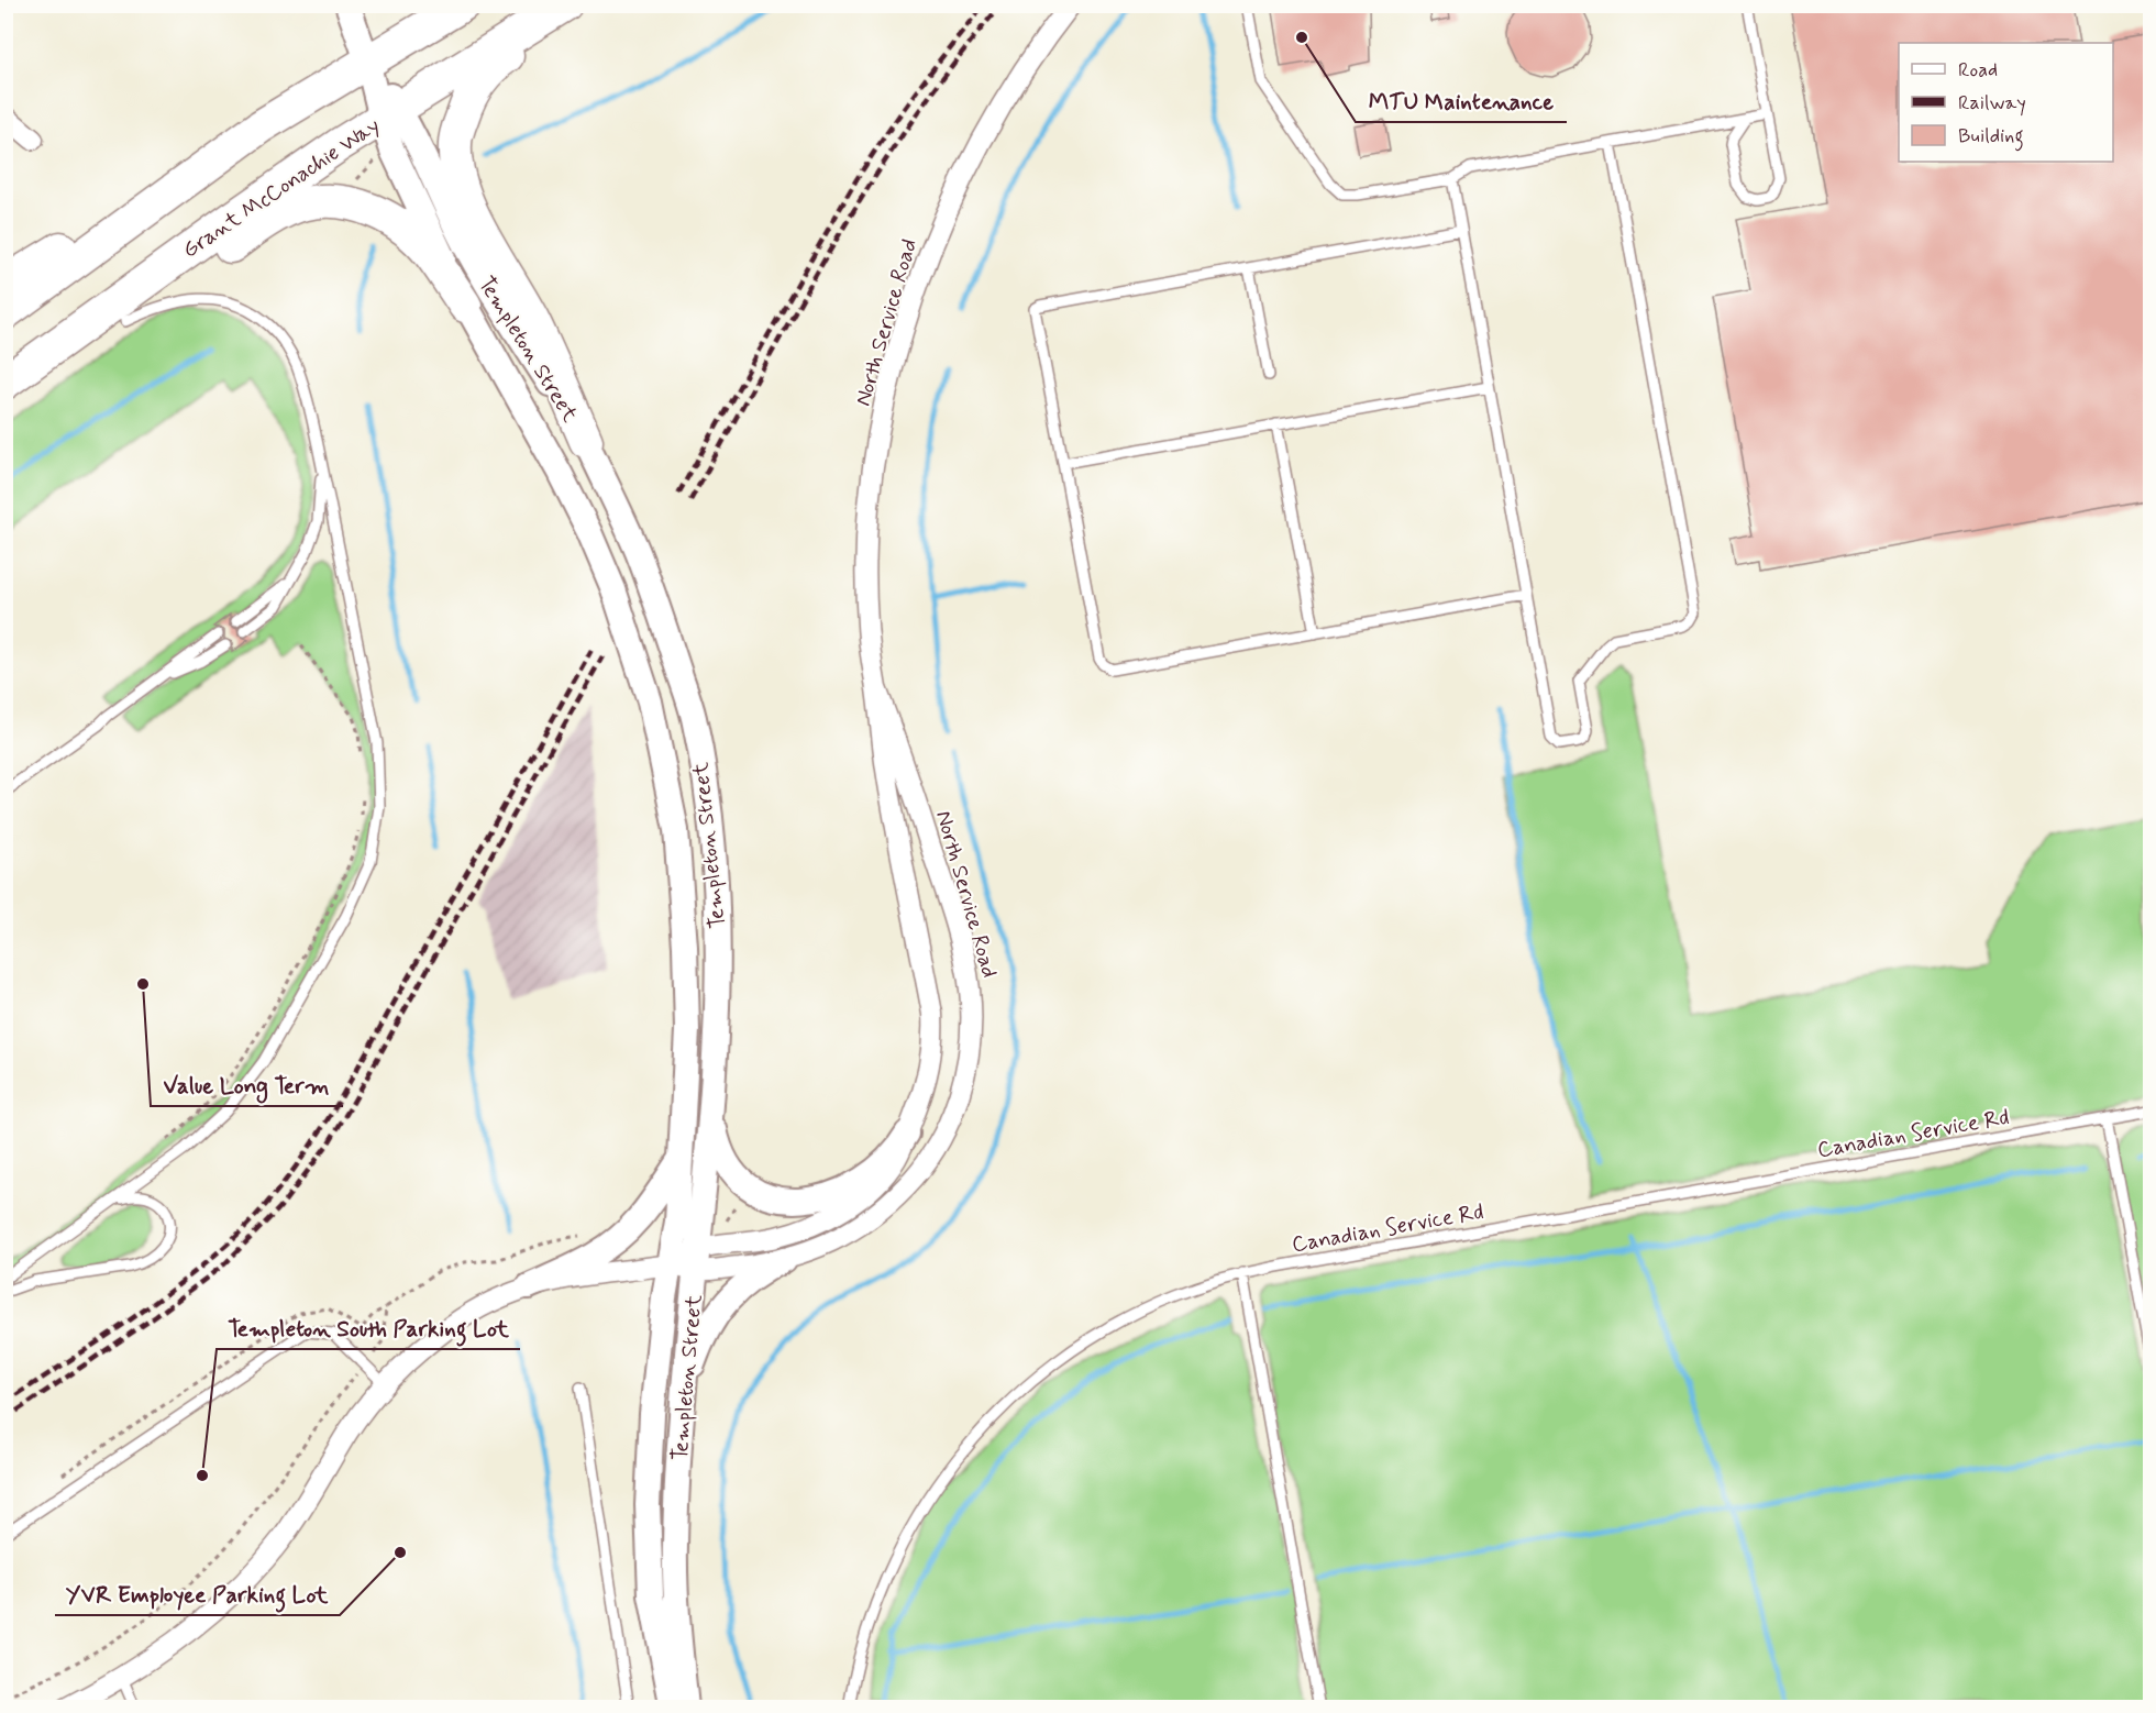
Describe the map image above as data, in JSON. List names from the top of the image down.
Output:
{
  "streets": {
    "main road": ["Grant McConachie Way"],
    "street": ["North Service Road", "Templeton Street"],
    "lane": ["Canadian Service Rd"]
  },
  "crossings": [
    ["Grant McConachie Way", "Templeton Street"],
    ["North Service Road", "Templeton Street"]
  ],
  "places": [
    "MTU Maintenance",
    "Value Long Term",
    "Templeton South Parking Lot",
    "YVR Employee Parking Lot"
  ],
  "legend": ["Road", "Railway", "Building"]
}
